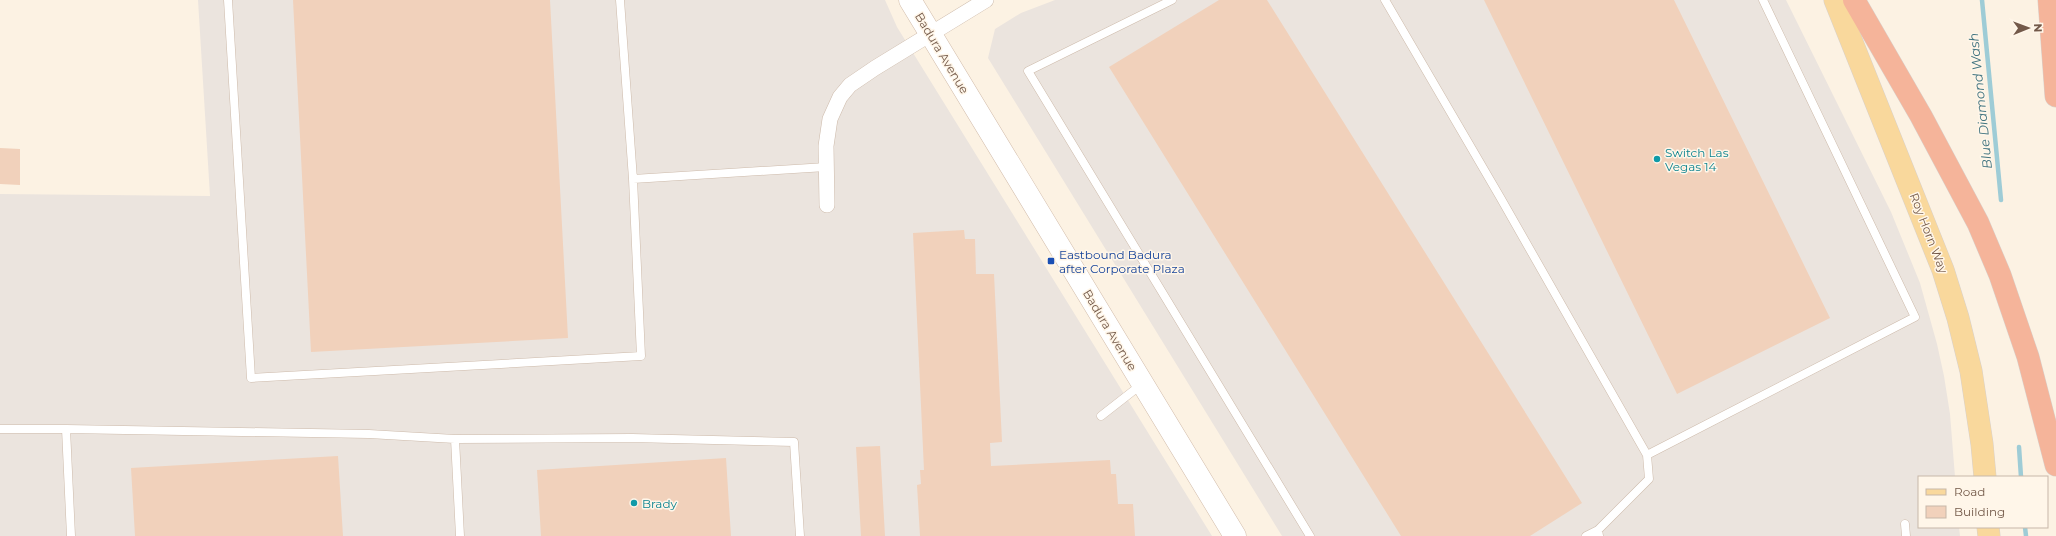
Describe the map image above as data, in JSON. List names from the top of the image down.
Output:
{
  "streets": {
    "main road": ["Badura Avenue", "Roy Horn Way"]
  },
  "water": ["Blue Diamond Wash"],
  "places": {
    "other": ["Switch Las Vegas 14", "Brady"],
    "transit": ["Eastbound Badura after Corporate Plaza"]
  },
  "legend": ["Road", "Building"],
  "north": "right"
}
